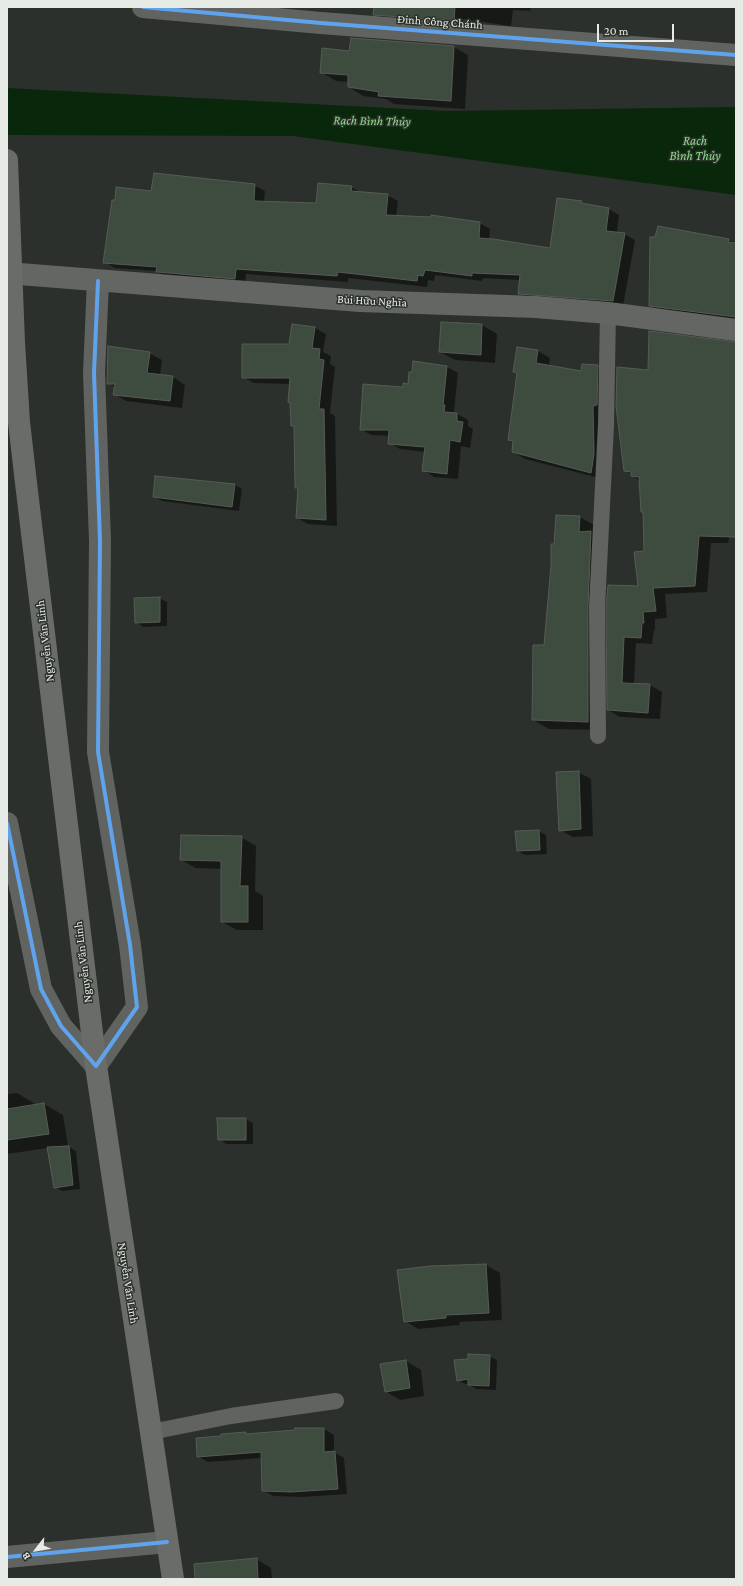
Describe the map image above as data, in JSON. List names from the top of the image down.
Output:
{
  "streets": {
    "highway": ["Nguyễn Văn Linh"],
    "main road": ["Bùi Hữu Nghĩa"],
    "street": ["Đinh Công Chánh"]
  },
  "water": ["Rạch Bình Thủy"],
  "scale_bar": "20 m",
  "north": "bottom left"
}
